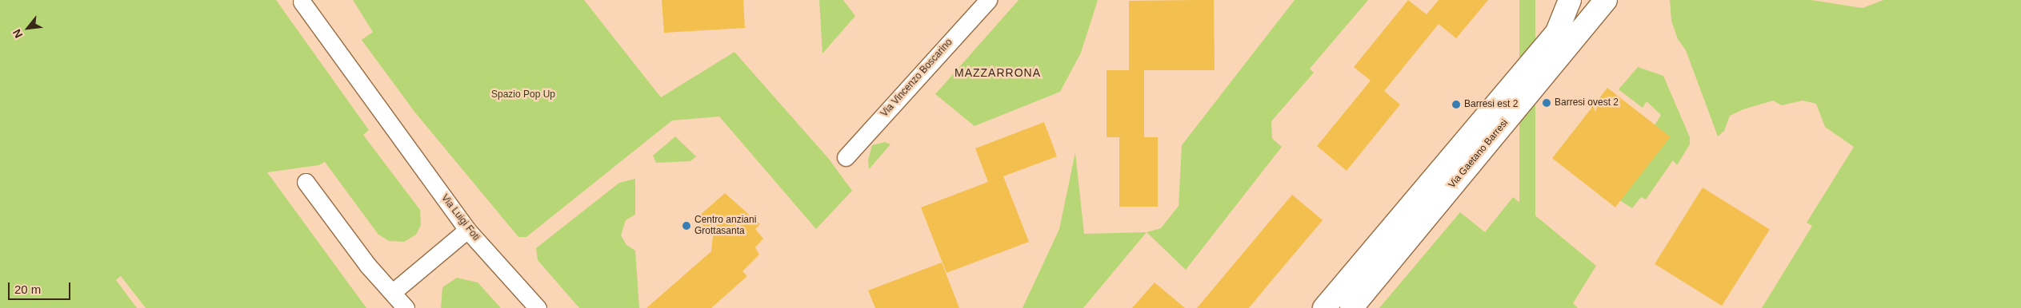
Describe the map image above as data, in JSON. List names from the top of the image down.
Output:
{
  "streets": {
    "street": ["Via Vincenzo Boscarino", "Via Gaetano Barresi", "Via Luigi Foti"]
  },
  "districts": ["MAZZARRONA"],
  "parks": ["Spazio Pop Up"],
  "places": ["Barresi ovest 2", "Barresi est 2", "Centro anziani Grottasanta"],
  "scale_bar": "20 m",
  "north": "bottom left"
}
